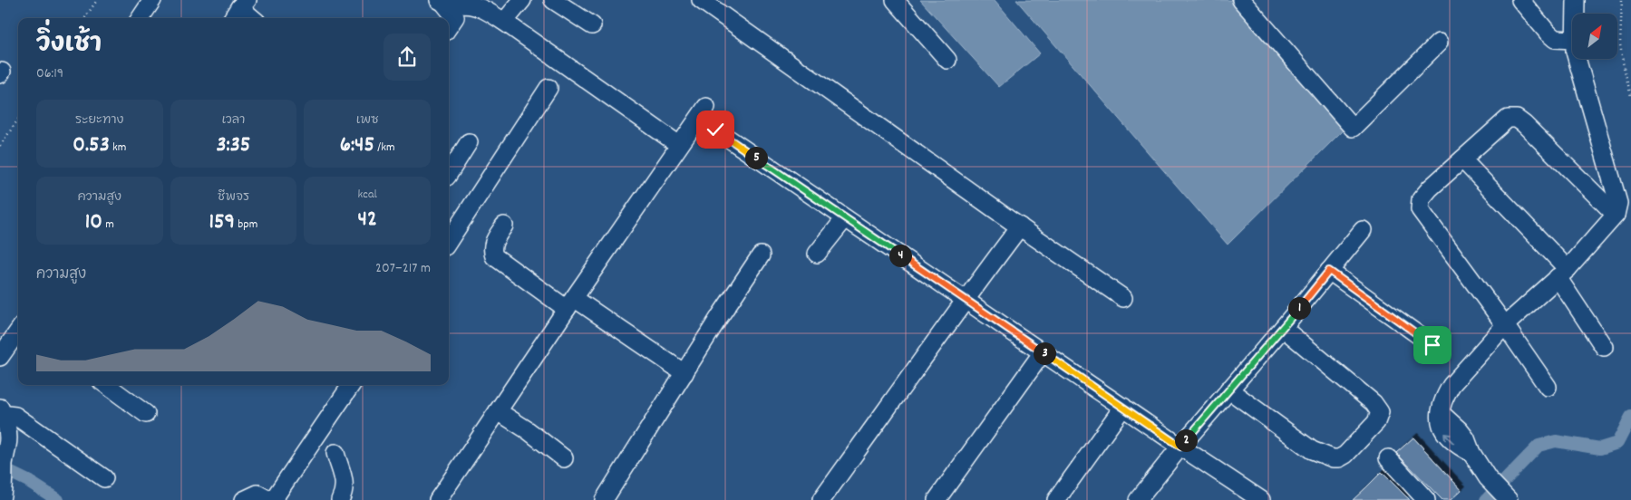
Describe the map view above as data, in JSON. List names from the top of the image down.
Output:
{
  "north": "top right",
  "page": {
    "heading": ["วิ่งเช้า", "06:19"],
    "stats": [
      ["ระยะทาง", "0.53 km"],
      ["เวลา", "3:35"],
      ["เพซ", "6:45 /km"],
      ["ความสูง", "10 m"],
      ["ชีพจร", "159 bpm"],
      ["kcal", "42"]
    ],
    "pins": [
      "5",
      "4",
      "1",
      "3",
      "2"
    ],
    "chart": ["ความสูง", "207–217 m"]
  }
}
